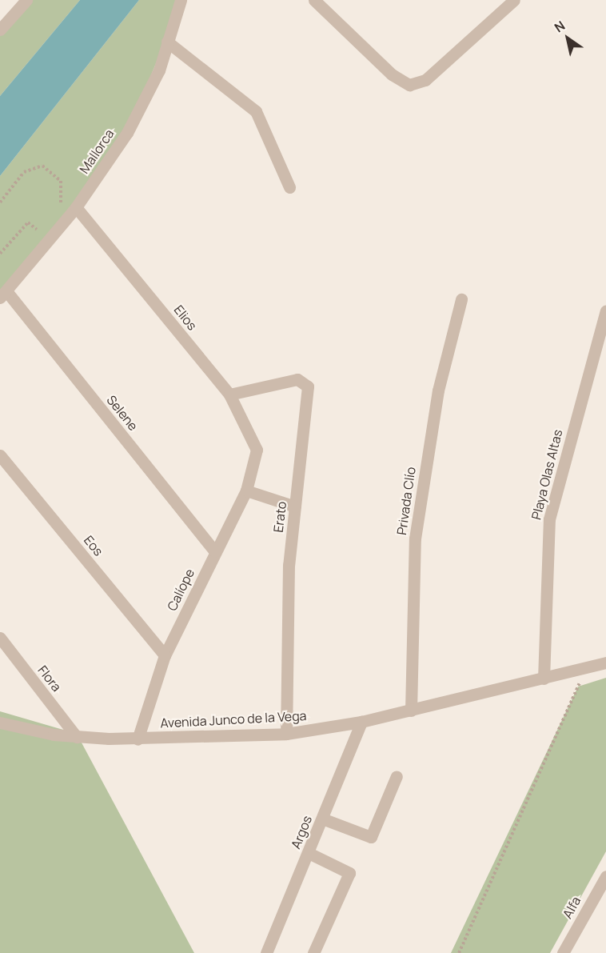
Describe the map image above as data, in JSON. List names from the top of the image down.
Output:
{
  "streets": {
    "street": [
      "Mallorca",
      "Elios",
      "Selene",
      "Playa Olas Altas",
      "Privada Clío",
      "Erato",
      "Eos",
      "Calíope",
      "Flora",
      "Avenida Junco de la Vega",
      "Argos",
      "Alfa"
    ]
  },
  "crossings": [
    ["Mallorca", "Elios"],
    ["Mallorca", "Selene"],
    ["Elios", "Erato"],
    ["Elios", "Calíope"],
    ["Selene", "Calíope"],
    ["Playa Olas Altas", "Avenida Junco de la Vega"],
    ["Privada Clío", "Avenida Junco de la Vega"],
    ["Erato", "Avenida Junco de la Vega"],
    ["Eos", "Calíope"],
    ["Calíope", "Avenida Junco de la Vega"],
    ["Flora", "Avenida Junco de la Vega"],
    ["Avenida Junco de la Vega", "Argos"]
  ],
  "north": "top left"
}
